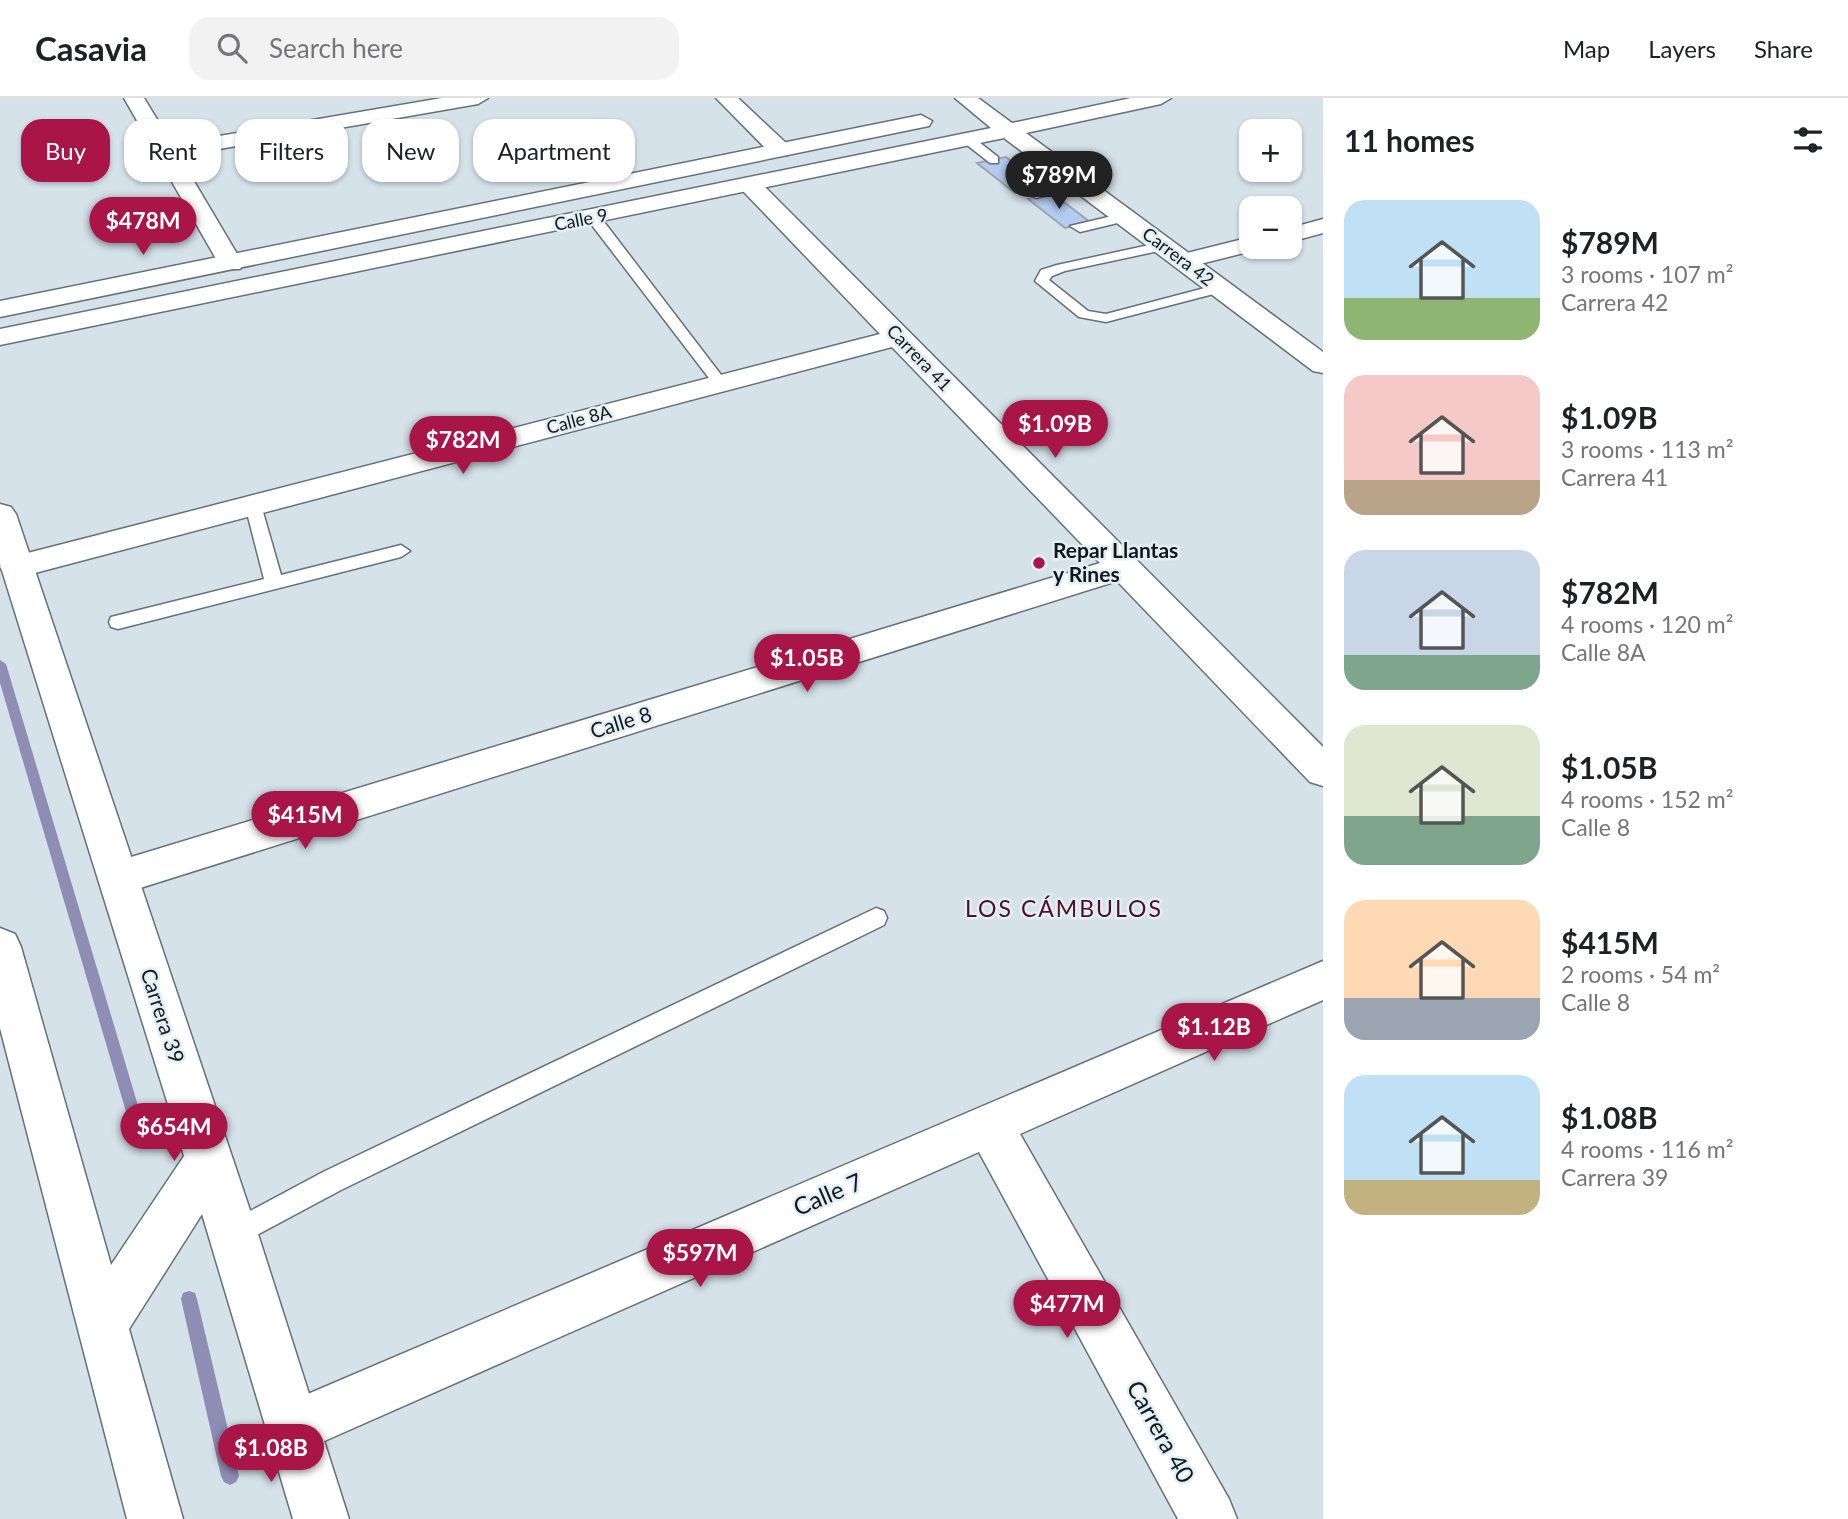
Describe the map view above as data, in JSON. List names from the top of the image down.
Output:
{
  "streets": {
    "street": [
      "Calle 9",
      "Carrera 42",
      "Carrera 41",
      "Calle 8A",
      "Calle 8",
      "Carrera 39",
      "Calle 7",
      "Carrera 40"
    ]
  },
  "crossings": [
    ["Calle 9", "Carrera 42"],
    ["Calle 9", "Carrera 41"],
    ["Carrera 41", "Calle 8A"],
    ["Carrera 41", "Calle 8"],
    ["Calle 8A", "Carrera 39"],
    ["Calle 8", "Carrera 39"],
    ["Carrera 39", "Calle 7"],
    ["Calle 7", "Carrera 40"]
  ],
  "districts": ["LOS CÁMBULOS"],
  "places": ["Repar Llantas y Rines"],
  "page": {
    "header": "Casavia",
    "search": "Search here",
    "nav": ["Map", "Layers", "Share"],
    "heading": "11 homes",
    "map_buttons": ["+", "−"],
    "chip": [
      "Buy",
      "Rent",
      "Filters",
      "New",
      "Apartment"
    ],
    "price": [
      "$789M",
      "$478M",
      "$1.09B",
      "$782M",
      "$1.05B",
      "$415M",
      "$1.12B",
      "$654M",
      "$597M",
      "$477M",
      "$1.08B"
    ],
    "list": [
      {
        "name": "$789M",
        "note": "3 rooms · 107 m² · Carrera 42"
      },
      {
        "name": "$1.09B",
        "note": "3 rooms · 113 m² · Carrera 41"
      },
      {
        "name": "$782M",
        "note": "4 rooms · 120 m² · Calle 8A"
      },
      {
        "name": "$1.05B",
        "note": "4 rooms · 152 m² · Calle 8"
      },
      {
        "name": "$415M",
        "note": "2 rooms · 54 m² · Calle 8"
      },
      {
        "name": "$1.08B",
        "note": "4 rooms · 116 m² · Carrera 39"
      }
    ]
  }
}
